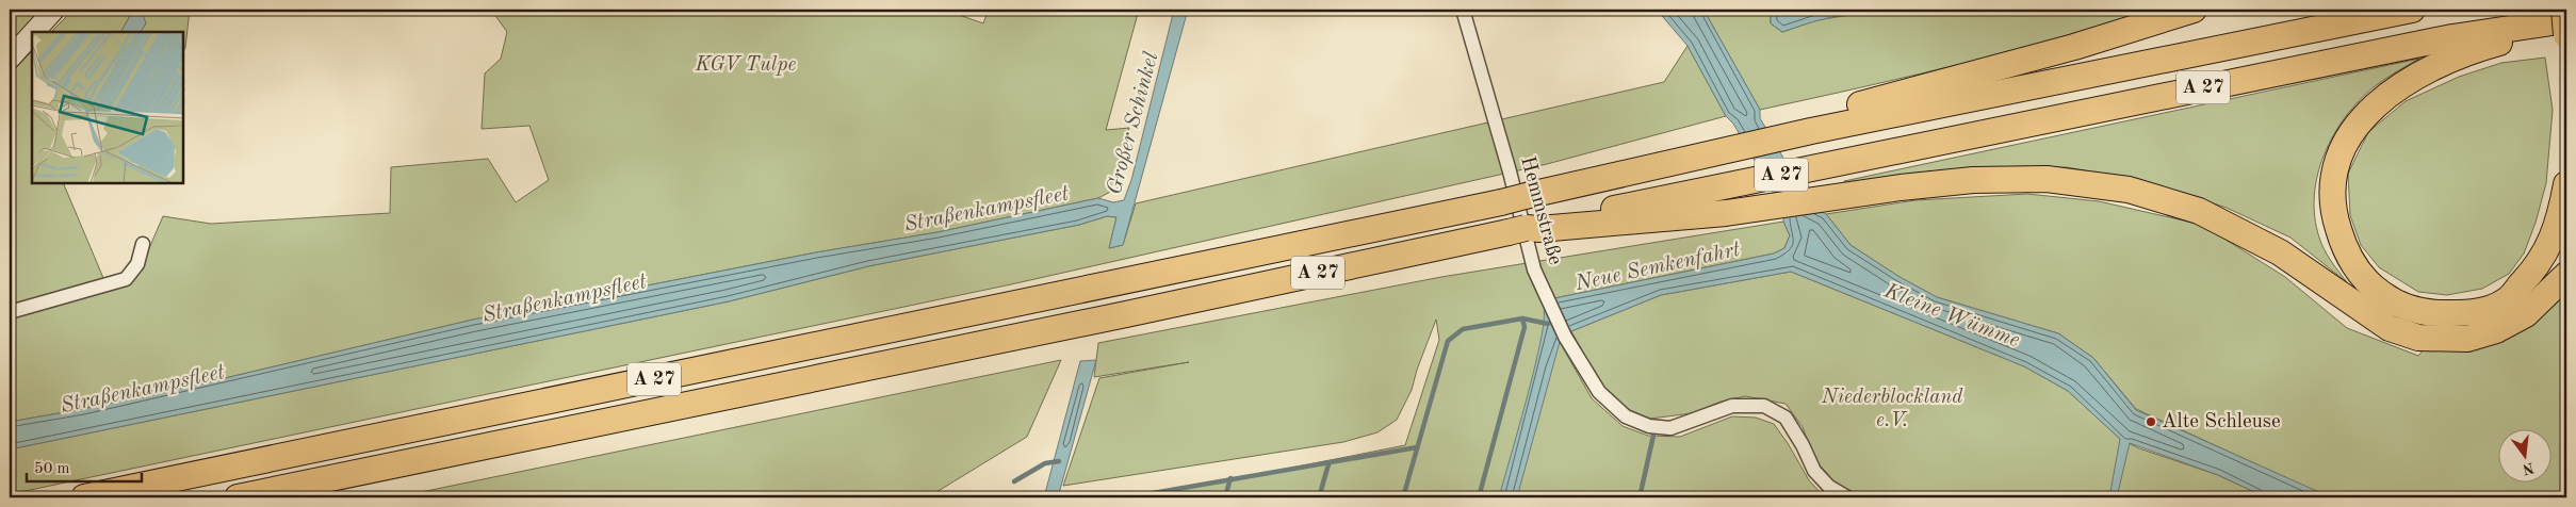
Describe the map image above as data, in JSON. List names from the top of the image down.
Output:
{
  "streets": {
    "highway": ["A 27"],
    "street": ["Hemmstraße"]
  },
  "water": [
    "Großer Schinkel",
    "Straßenkampsfleet",
    "Neue Semkenfahrt",
    "Kleine Wümme"
  ],
  "parks": ["KGV Tulpe", "Niederblockland e.V."],
  "places": ["Alte Schleuse"],
  "scale_bar": "50 m",
  "north": "bottom"
}
